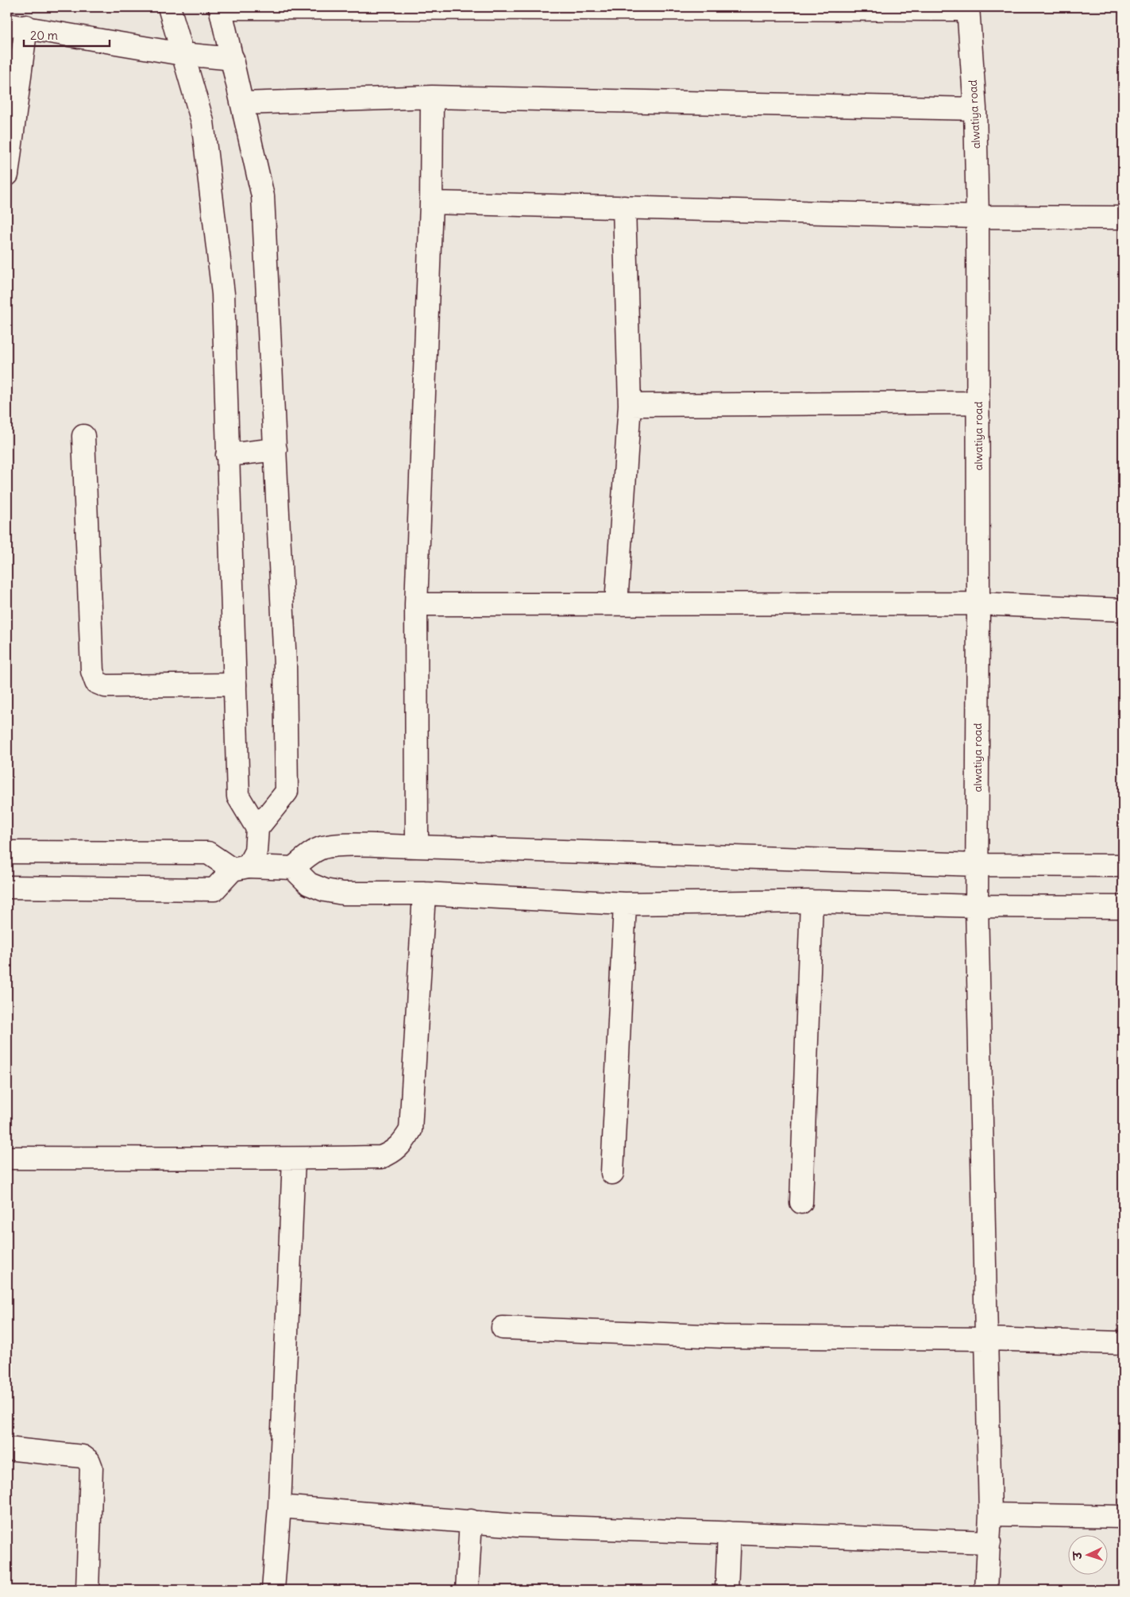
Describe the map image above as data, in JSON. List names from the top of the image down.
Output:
{
  "streets": {
    "street": ["alwatiya road"]
  },
  "scale_bar": "20 m",
  "north": "left"
}
